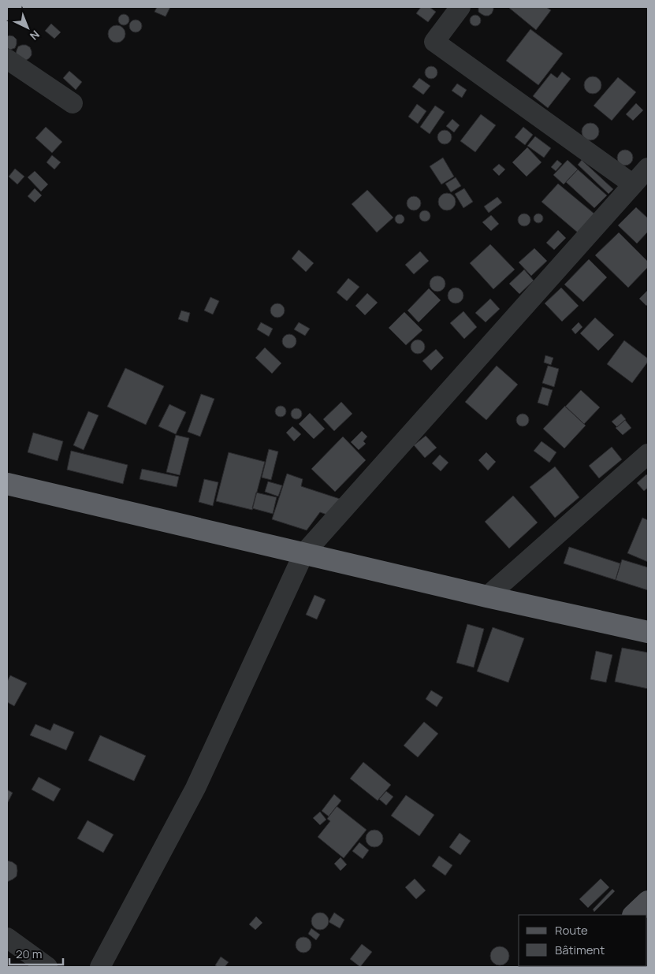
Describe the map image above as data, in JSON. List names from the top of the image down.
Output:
{
  "legend": ["Route", "Bâtiment"],
  "scale_bar": "20 m",
  "north": "bottom right"
}
